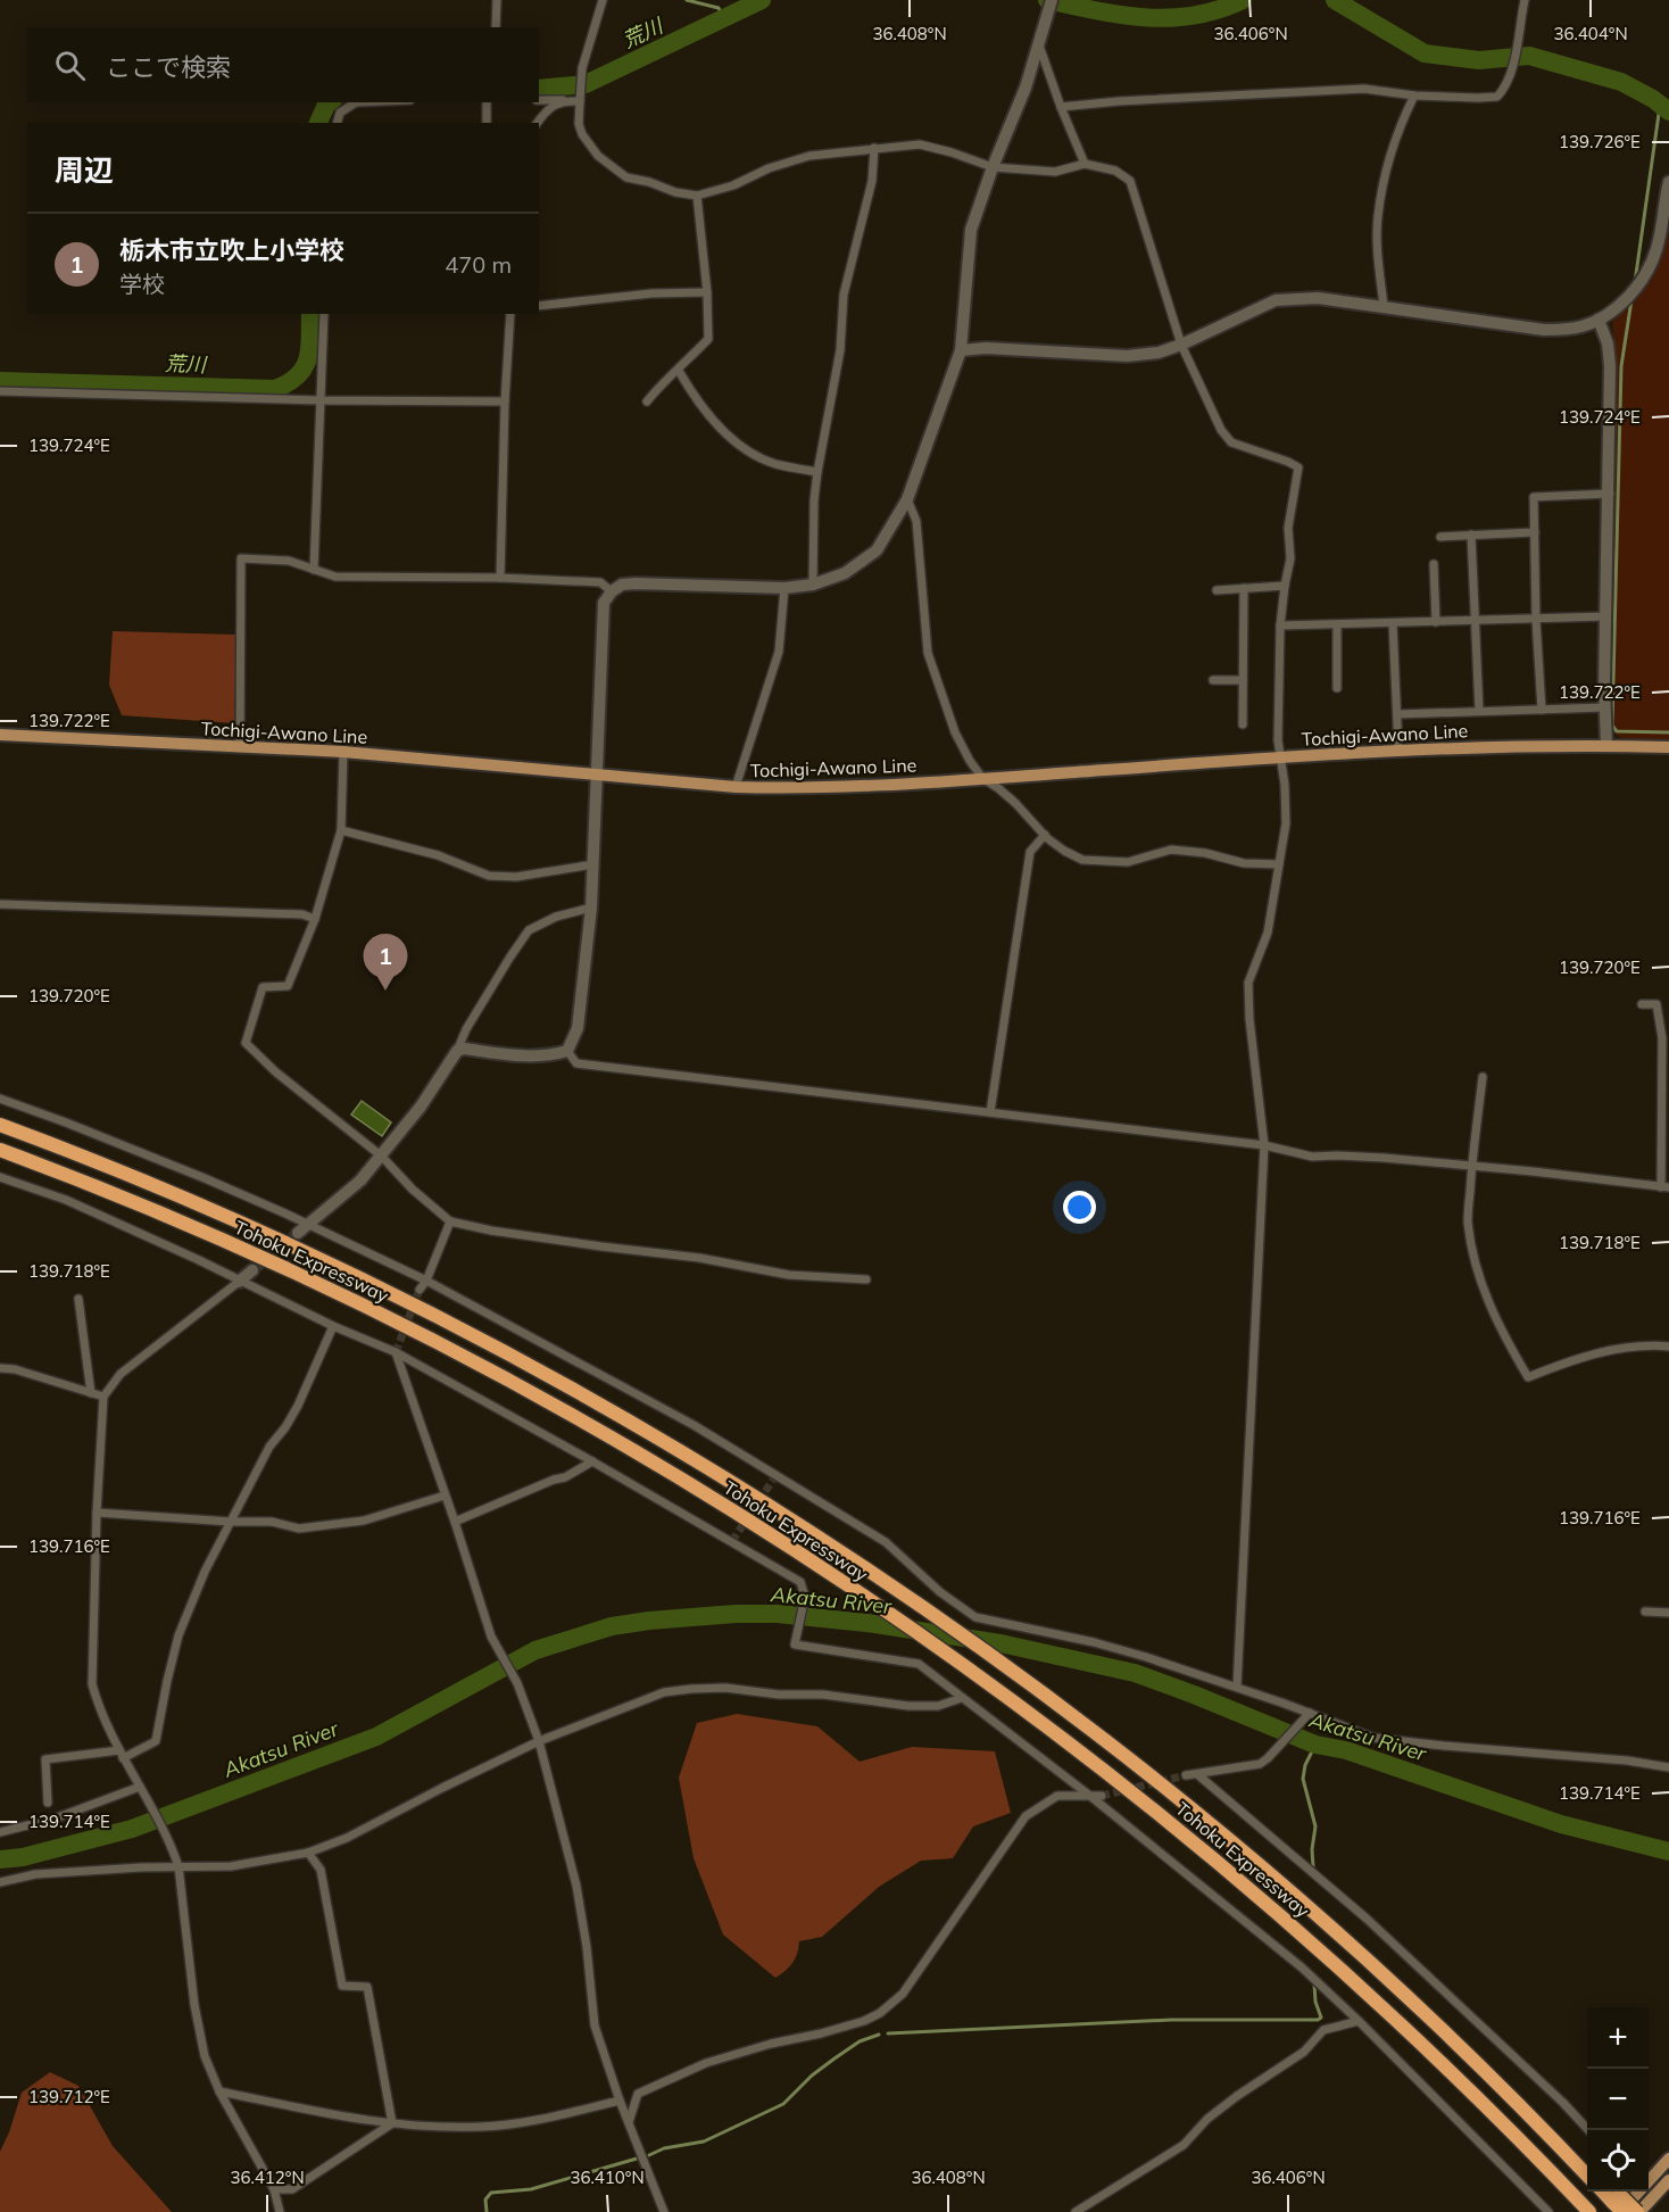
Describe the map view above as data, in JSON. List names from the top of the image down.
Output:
{
  "streets": {
    "highway": ["Tohoku Expressway"],
    "main road": ["Tochigi-Awano Line"]
  },
  "water": ["荒川", "Akatsu River"],
  "page": {
    "search": "ここで検索",
    "heading": "周辺",
    "list": [
      {
        "mark": "1",
        "name": "栃木市立吹上小学校",
        "note": "学校",
        "value": "470 m"
      }
    ],
    "pins": "1",
    "map_buttons": ["+", "−"]
  },
  "coordinates": [
    "36.408°N",
    "36.406°N",
    "36.404°N",
    "139.726°E",
    "139.724°E",
    "139.722°E",
    "139.720°E",
    "139.718°E",
    "139.716°E",
    "139.714°E",
    "139.712°E",
    "36.412°N",
    "36.410°N"
  ]
}
